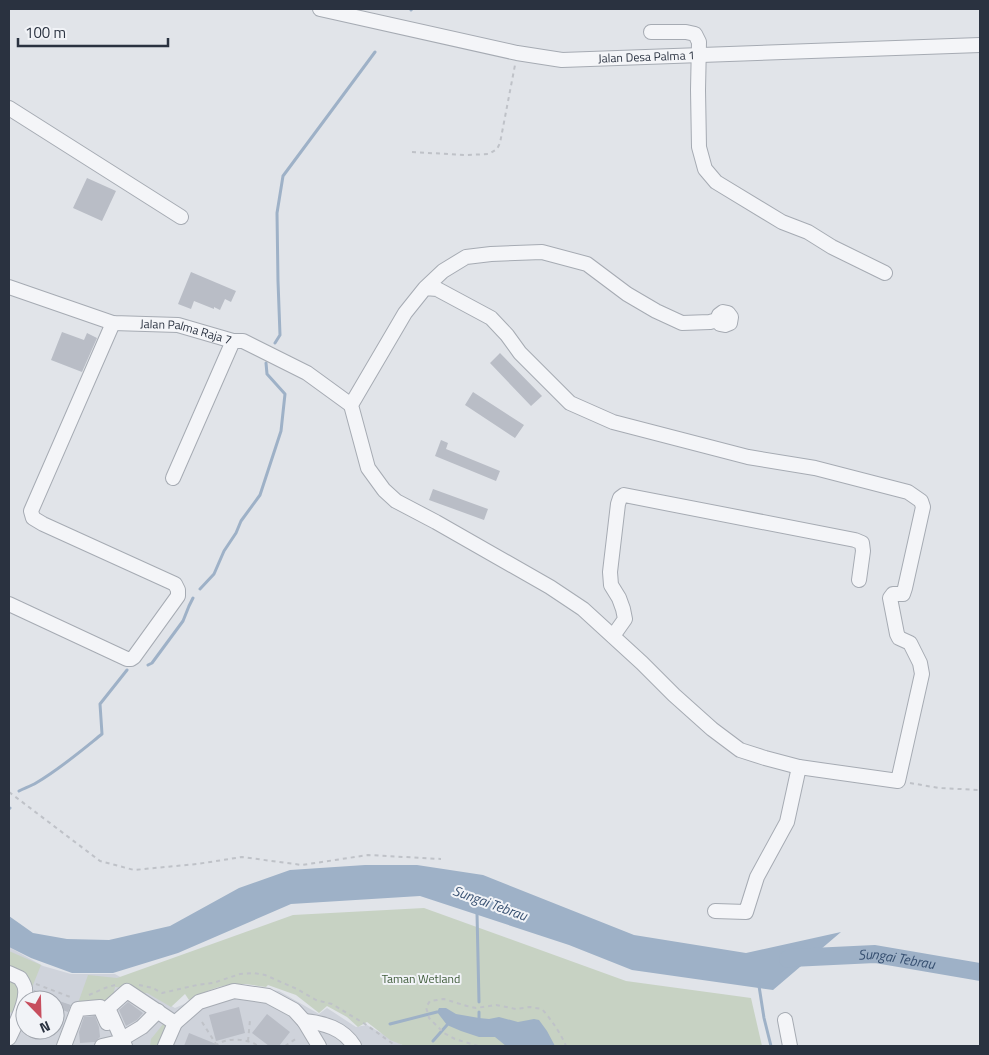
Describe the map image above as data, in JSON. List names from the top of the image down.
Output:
{
  "streets": {
    "street": ["Jalan Desa Palma 1", "Jalan Palma Raja 7"]
  },
  "water": ["Sungai Tebrau"],
  "parks": ["Taman Wetland"],
  "scale_bar": "100 m",
  "north": "bottom right"
}
